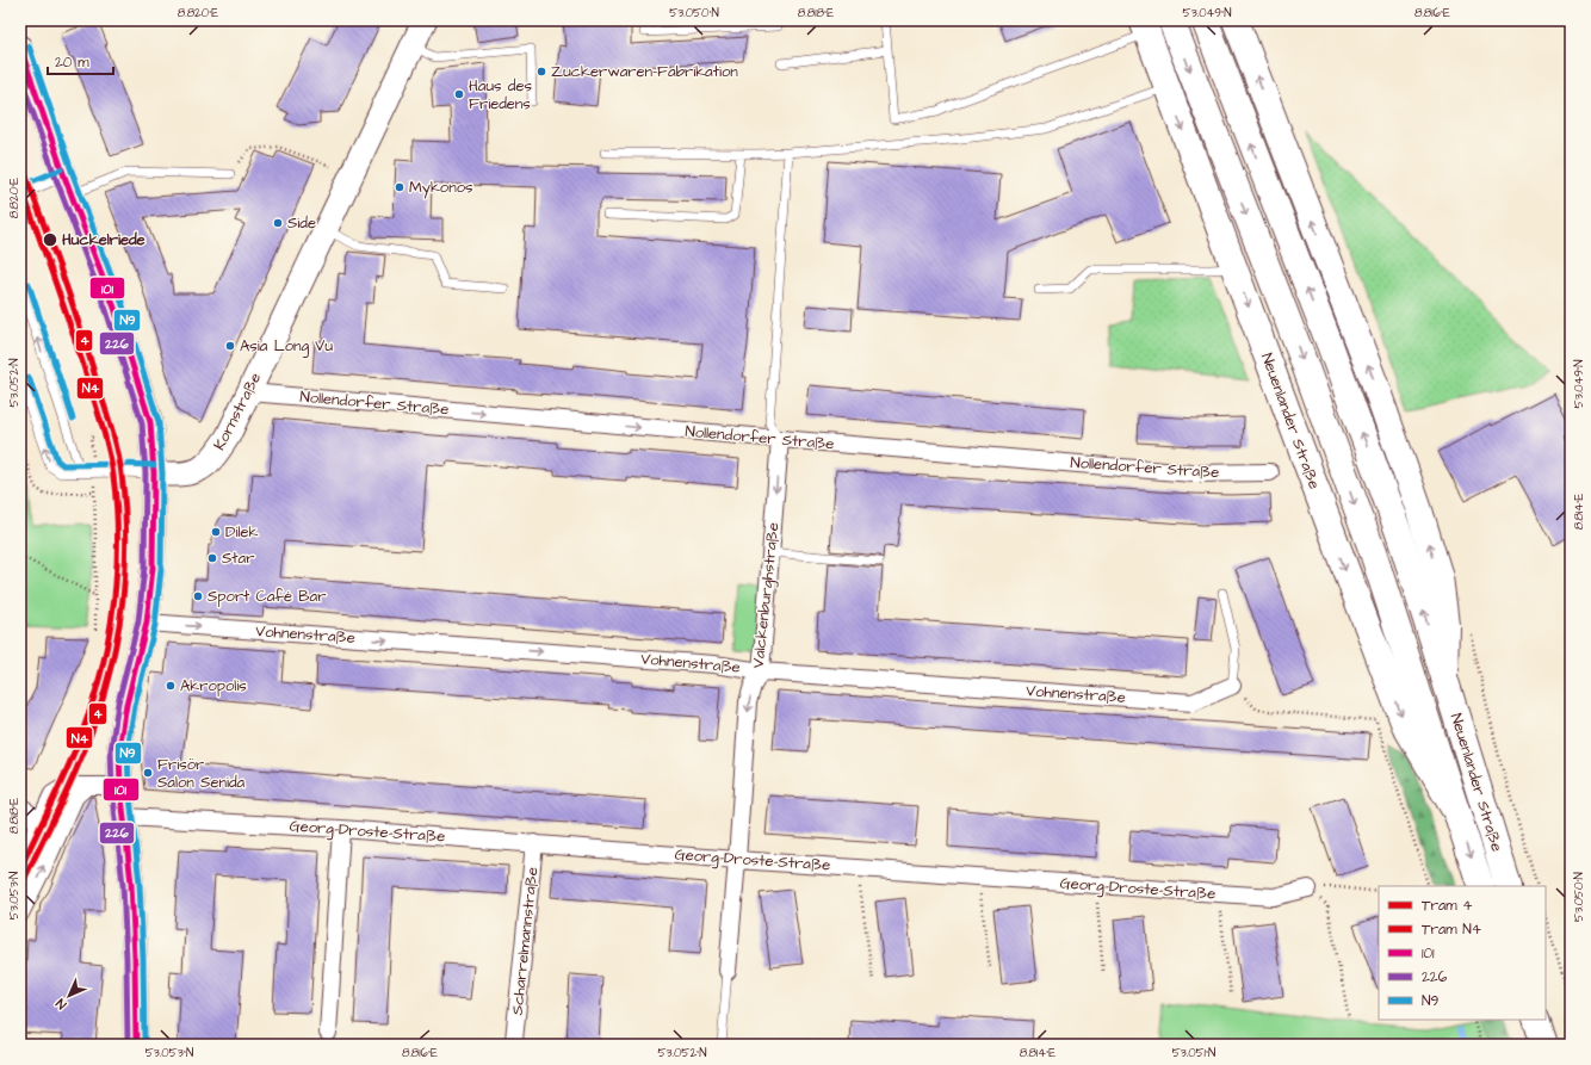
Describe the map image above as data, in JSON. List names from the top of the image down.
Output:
{
  "streets": {
    "main road": ["Neuenlander Straße"],
    "street": [
      "Nollendorfer Straße",
      "Kornstraße",
      "Valckenburghstraße",
      "Vohnenstraße",
      "Georg-Droste-Straße",
      "Scharrelmannstraße"
    ]
  },
  "crossings": [
    ["Nollendorfer Straße", "Kornstraße"],
    ["Nollendorfer Straße", "Valckenburghstraße"],
    ["Valckenburghstraße", "Vohnenstraße"],
    ["Valckenburghstraße", "Georg-Droste-Straße"],
    ["Georg-Droste-Straße", "Scharrelmannstraße"]
  ],
  "one_way": ["Nollendorfer Straße", "Vohnenstraße"],
  "places": [
    "Zuckerwaren-Fabrikation",
    "Haus des Friedens",
    "Mykonos",
    "Side",
    "Huckelriede",
    "Asia Long Vu",
    "Dilek",
    "Star",
    "Sport Café Bar",
    "Akropolis",
    "Frisör Salon Senida"
  ],
  "lines": [
    "transit line N9",
    "transit line 101",
    "transit line 226",
    "tram line 4",
    "tram line N4"
  ],
  "legend": [
    "Tram 4",
    "Tram N4",
    "101",
    "226",
    "N9"
  ],
  "scale_bar": "20 m",
  "north": "bottom left",
  "coordinates": [
    "8.820°E",
    "53.050°N",
    "8.818°E",
    "53.049°N",
    "8.816°E",
    "53.052°N",
    "8.814°E",
    "53.053°N",
    "53.051°N"
  ]
}
